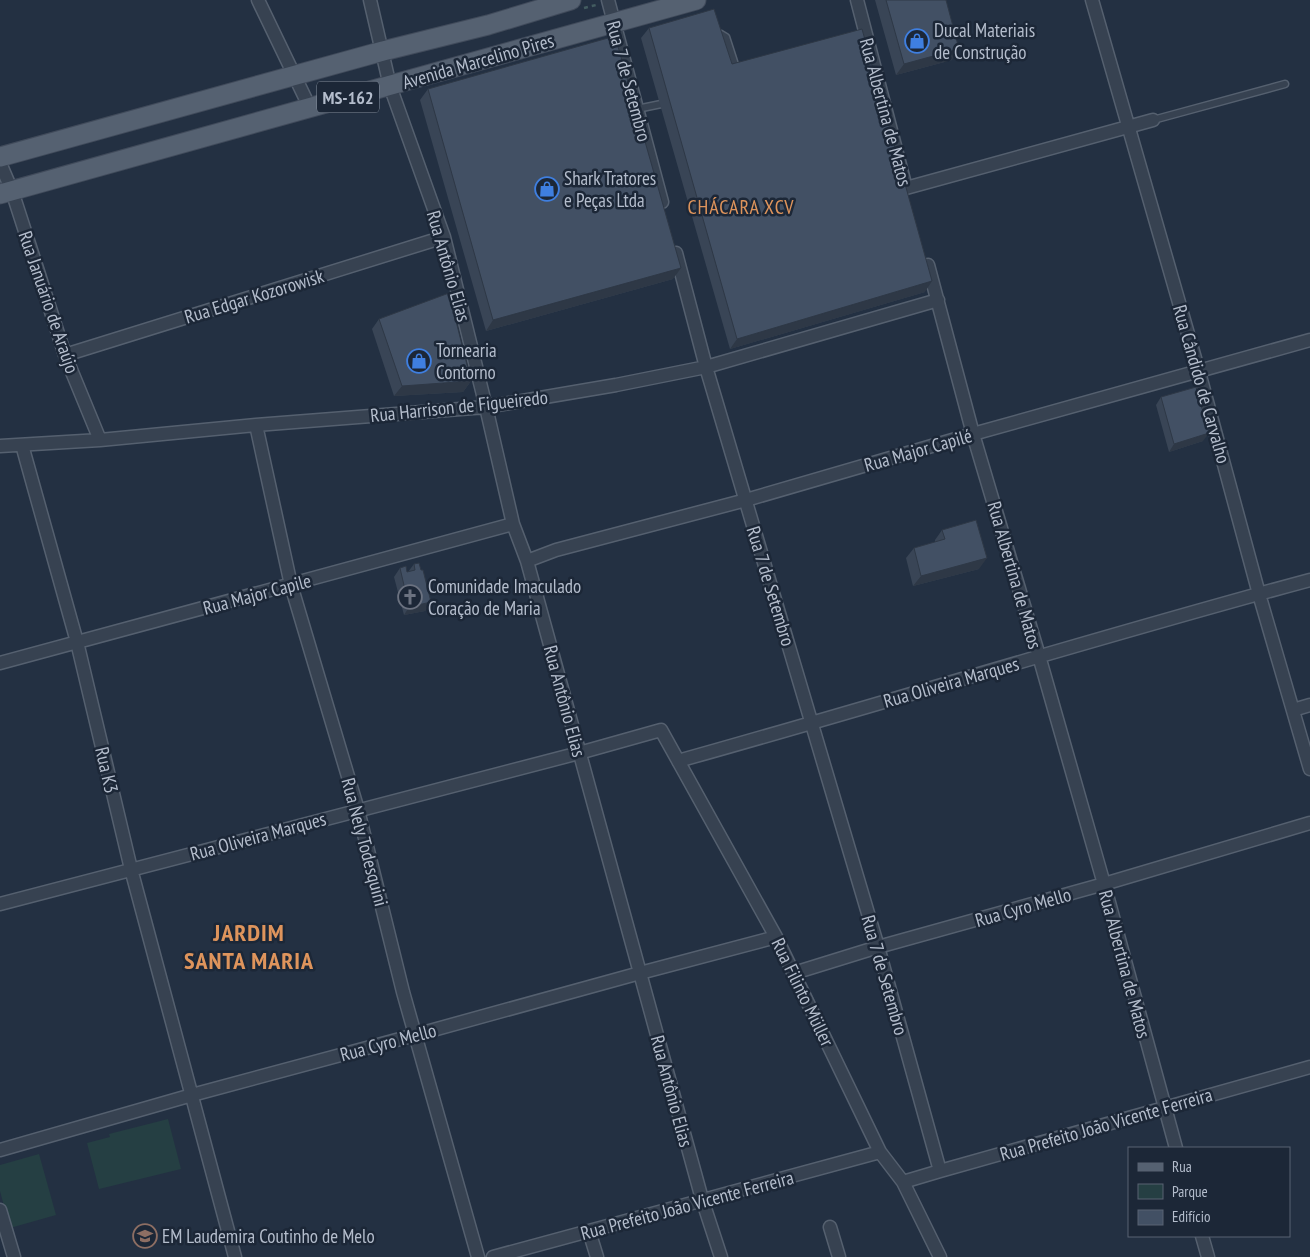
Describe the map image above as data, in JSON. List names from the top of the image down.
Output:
{
  "streets": {
    "main road": ["Avenida Marcelino Pires", "MS-162"],
    "street": [
      "Rua 7 de Setembro",
      "Rua Albertina de Matos",
      "Rua Antônio Elias",
      "Rua Edgar Kozorowisk",
      "Rua Januário de Araújo",
      "Rua Cândido de Carvalho",
      "Rua Harrison de Figueiredo",
      "Rua Major Capilé",
      "Rua Major Capile",
      "Rua Oliveira Marques",
      "Rua K3",
      "Rua Nely Todesquini",
      "Rua Cyro Mello",
      "Rua Filinto Müller",
      "Rua Prefeito João Vicente Ferreira"
    ]
  },
  "crossings": [
    ["Avenida Marcelino Pires", "Rua 7 de Setembro"],
    ["Avenida Marcelino Pires", "Rua Antônio Elias"],
    ["Avenida Marcelino Pires", "Rua Januário de Araújo"],
    ["Rua 7 de Setembro", "Rua Harrison de Figueiredo"],
    ["Rua 7 de Setembro", "Rua Major Capilé"],
    ["Rua 7 de Setembro", "Rua Oliveira Marques"],
    ["Rua 7 de Setembro", "Rua Cyro Mello"],
    ["Rua 7 de Setembro", "Rua Prefeito João Vicente Ferreira"],
    ["Rua Albertina de Matos", "Rua Cândido de Carvalho"],
    ["Rua Albertina de Matos", "Rua Harrison de Figueiredo"],
    ["Rua Albertina de Matos", "Rua Major Capilé"],
    ["Rua Albertina de Matos", "Rua Oliveira Marques"],
    ["Rua Albertina de Matos", "Rua Cyro Mello"],
    ["Rua Albertina de Matos", "Rua Prefeito João Vicente Ferreira"],
    ["Rua Antônio Elias", "Rua Edgar Kozorowisk"],
    ["Rua Antônio Elias", "Rua Harrison de Figueiredo"],
    ["Rua Antônio Elias", "Rua Major Capilé"],
    ["Rua Antônio Elias", "Rua Major Capile"],
    ["Rua Antônio Elias", "Rua Oliveira Marques"],
    ["Rua Antônio Elias", "Rua Cyro Mello"],
    ["Rua Antônio Elias", "Rua Prefeito João Vicente Ferreira"],
    ["Rua Edgar Kozorowisk", "Rua Januário de Araújo"],
    ["Rua Januário de Araújo", "Rua Harrison de Figueiredo"],
    ["Rua Cândido de Carvalho", "Rua Major Capilé"],
    ["Rua Cândido de Carvalho", "Rua Oliveira Marques"],
    ["Rua Harrison de Figueiredo", "Rua K3"],
    ["Rua Harrison de Figueiredo", "Rua Nely Todesquini"],
    ["Rua Major Capile", "Rua K3"],
    ["Rua Major Capile", "Rua Nely Todesquini"],
    ["Rua Oliveira Marques", "Rua K3"],
    ["Rua Oliveira Marques", "Rua Nely Todesquini"],
    ["Rua Oliveira Marques", "Rua Filinto Müller"],
    ["Rua K3", "Rua Cyro Mello"],
    ["Rua Nely Todesquini", "Rua Cyro Mello"],
    ["Rua Cyro Mello", "Rua Filinto Müller"],
    ["Rua Filinto Müller", "Rua Prefeito João Vicente Ferreira"]
  ],
  "districts": ["CHÁCARA XCV", "JARDIM SANTA MARIA"],
  "places": {
    "shop": ["Ducal Materiais de Construção", "Shark Tratores e Peças Ltda", "Tornearia Contorno"],
    "church": ["Comunidade Imaculado Coração de Maria"],
    "school or university": ["EM Laudemira Coutinho de Melo"]
  },
  "legend": ["Rua", "Parque", "Edifício"]
}
